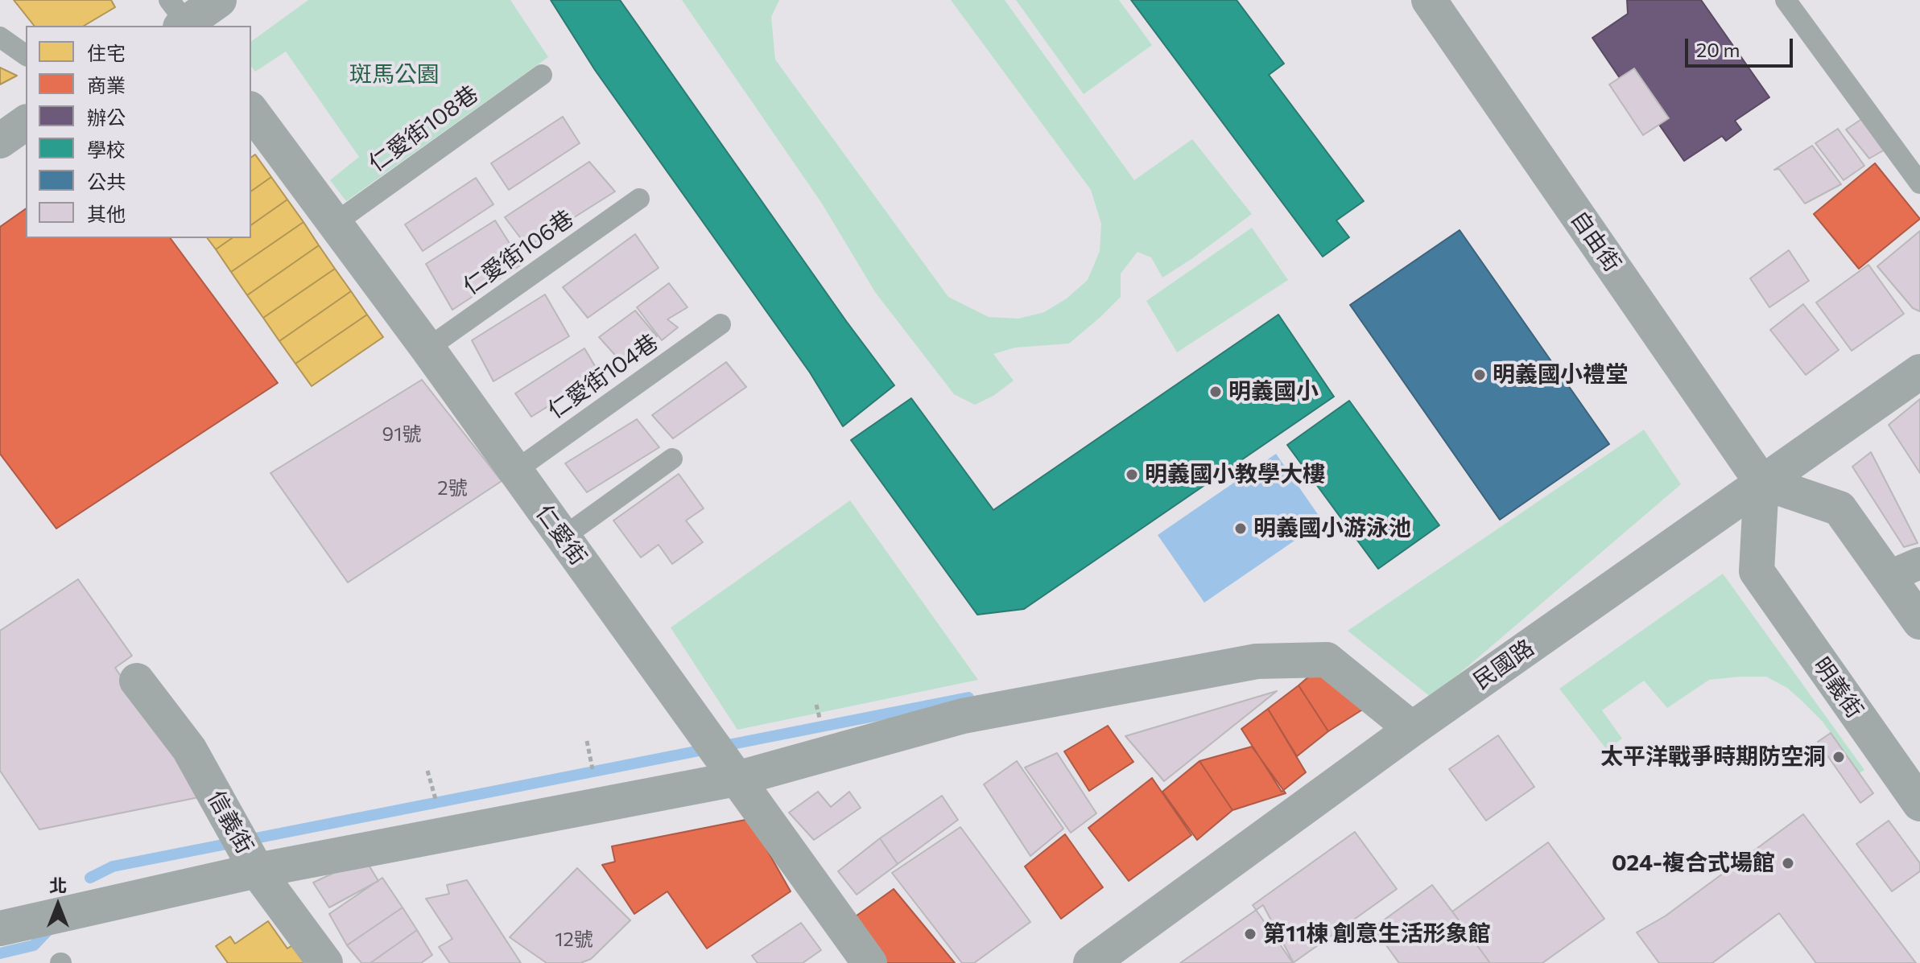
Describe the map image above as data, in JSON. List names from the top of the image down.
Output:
{
  "streets": {
    "street": [
      "自由街",
      "仁愛街",
      "民國路",
      "明義街",
      "信義街"
    ],
    "lane": ["仁愛街108巷", "仁愛街106巷", "仁愛街104巷"]
  },
  "crossings": [
    ["仁愛街108巷", "仁愛街"],
    ["自由街", "民國路"],
    ["自由街", "明義街"],
    ["仁愛街106巷", "仁愛街"],
    ["仁愛街104巷", "仁愛街"],
    ["民國路", "明義街"]
  ],
  "parks": ["斑馬公園"],
  "places": [
    "明義國小禮堂",
    "明義國小",
    "明義國小教學大樓",
    "明義國小游泳池",
    "太平洋戰爭時期防空洞",
    "024-複合式場館",
    "第11棟 創意生活形象館"
  ],
  "house_numbers": ["91號", "2號", "12號"],
  "legend": [
    "住宅",
    "商業",
    "辦公",
    "學校",
    "公共",
    "其他"
  ],
  "scale_bar": "20 m",
  "north": "top"
}
